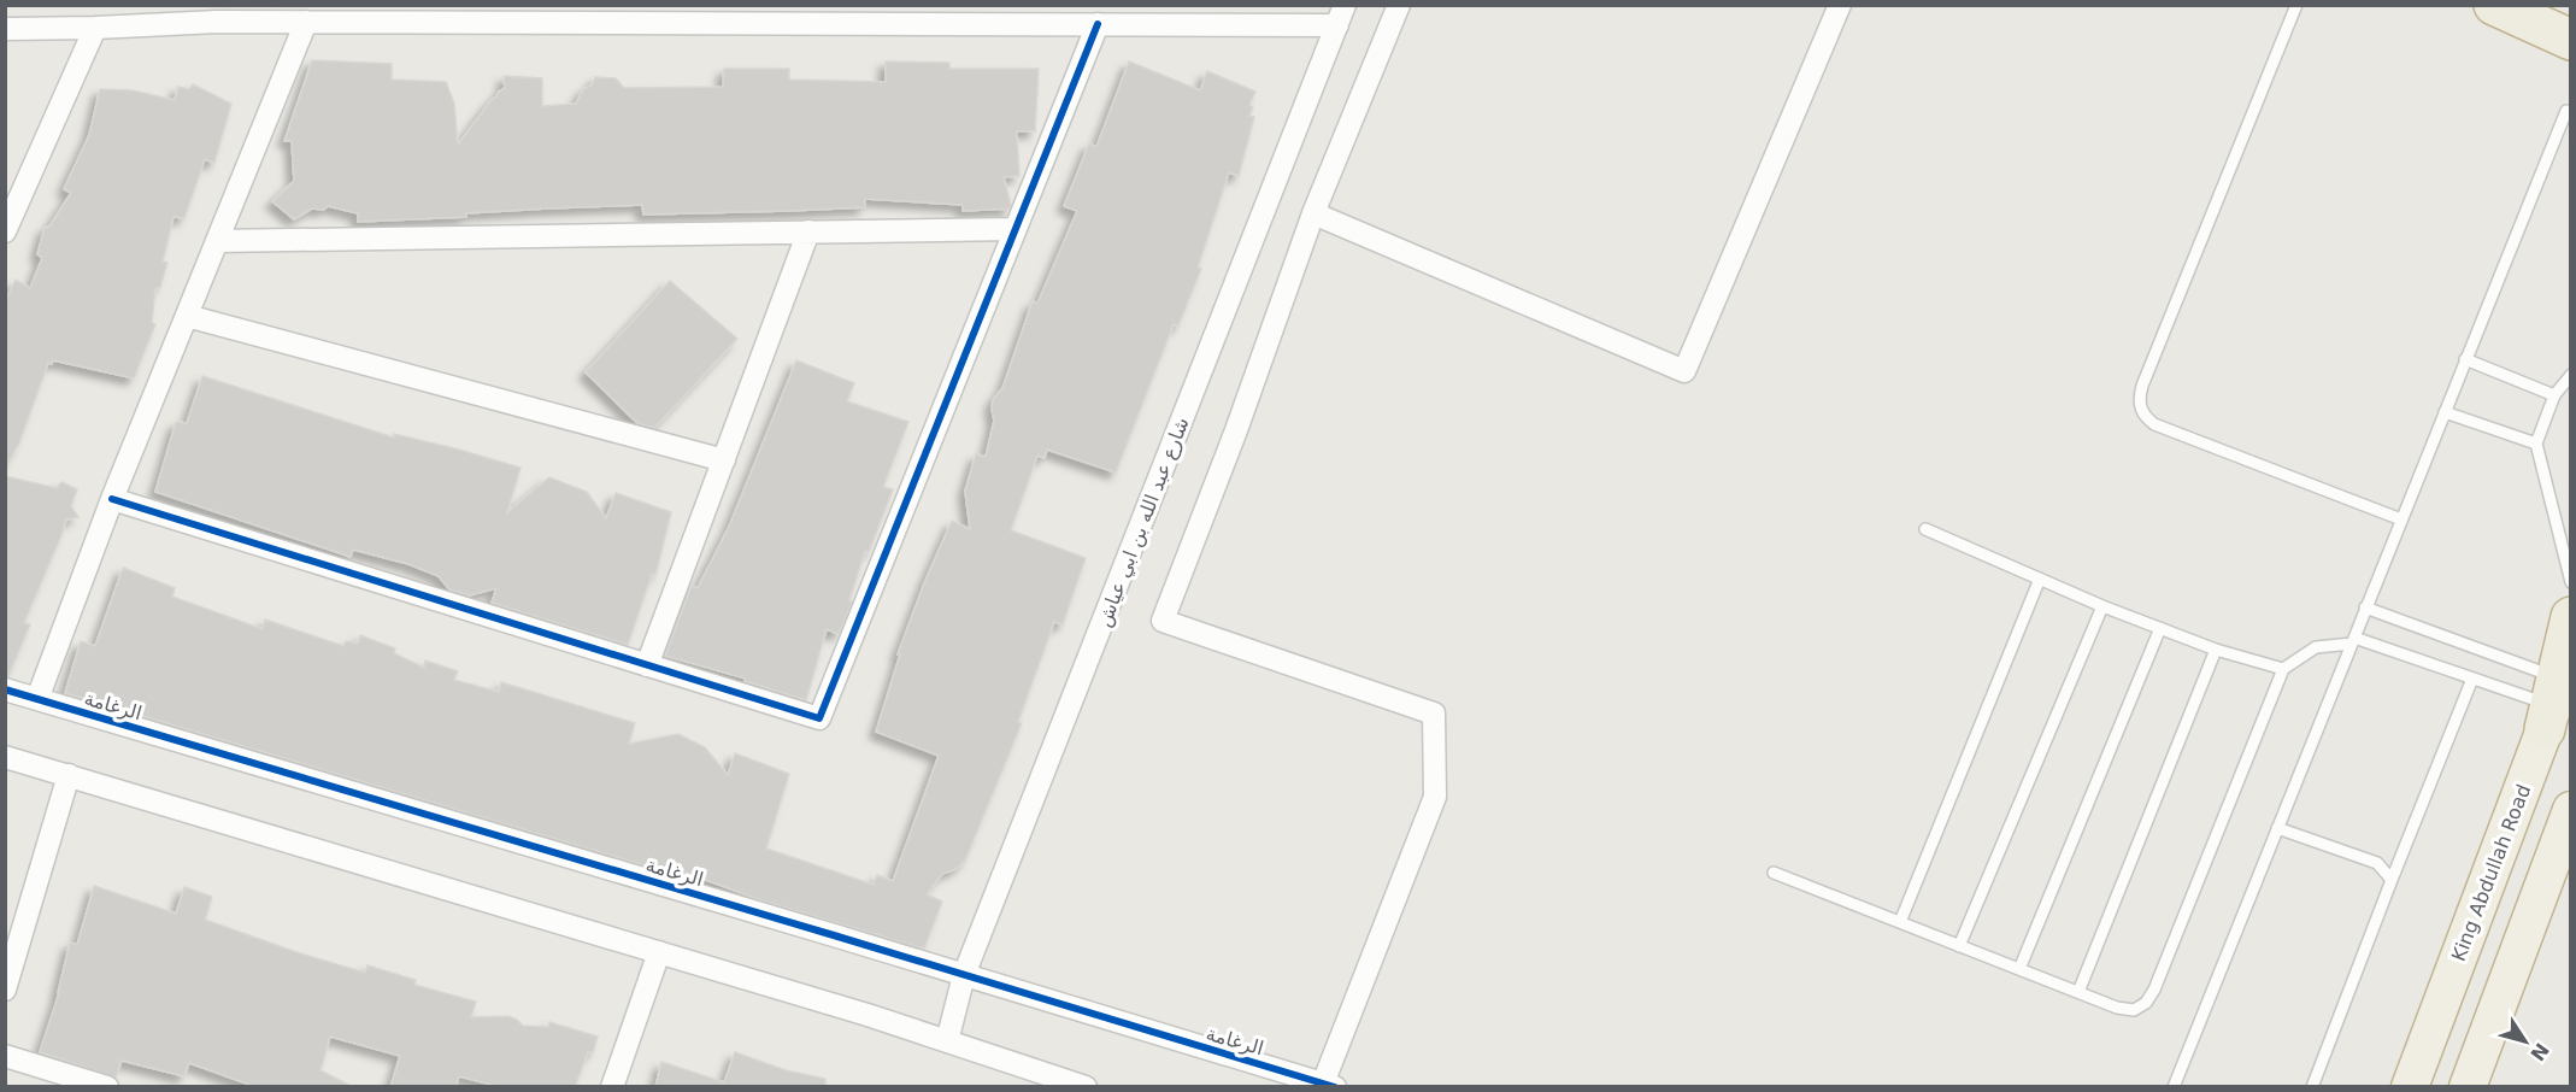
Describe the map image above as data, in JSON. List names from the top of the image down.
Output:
{
  "streets": {
    "highway": ["King Abdullah Road"],
    "street": ["شارع عبد الله بن ابي عياش", "الرغامة"]
  },
  "crossings": [
    ["شارع عبد الله بن ابي عياش", "الرغامة"]
  ],
  "north": "bottom right"
}
